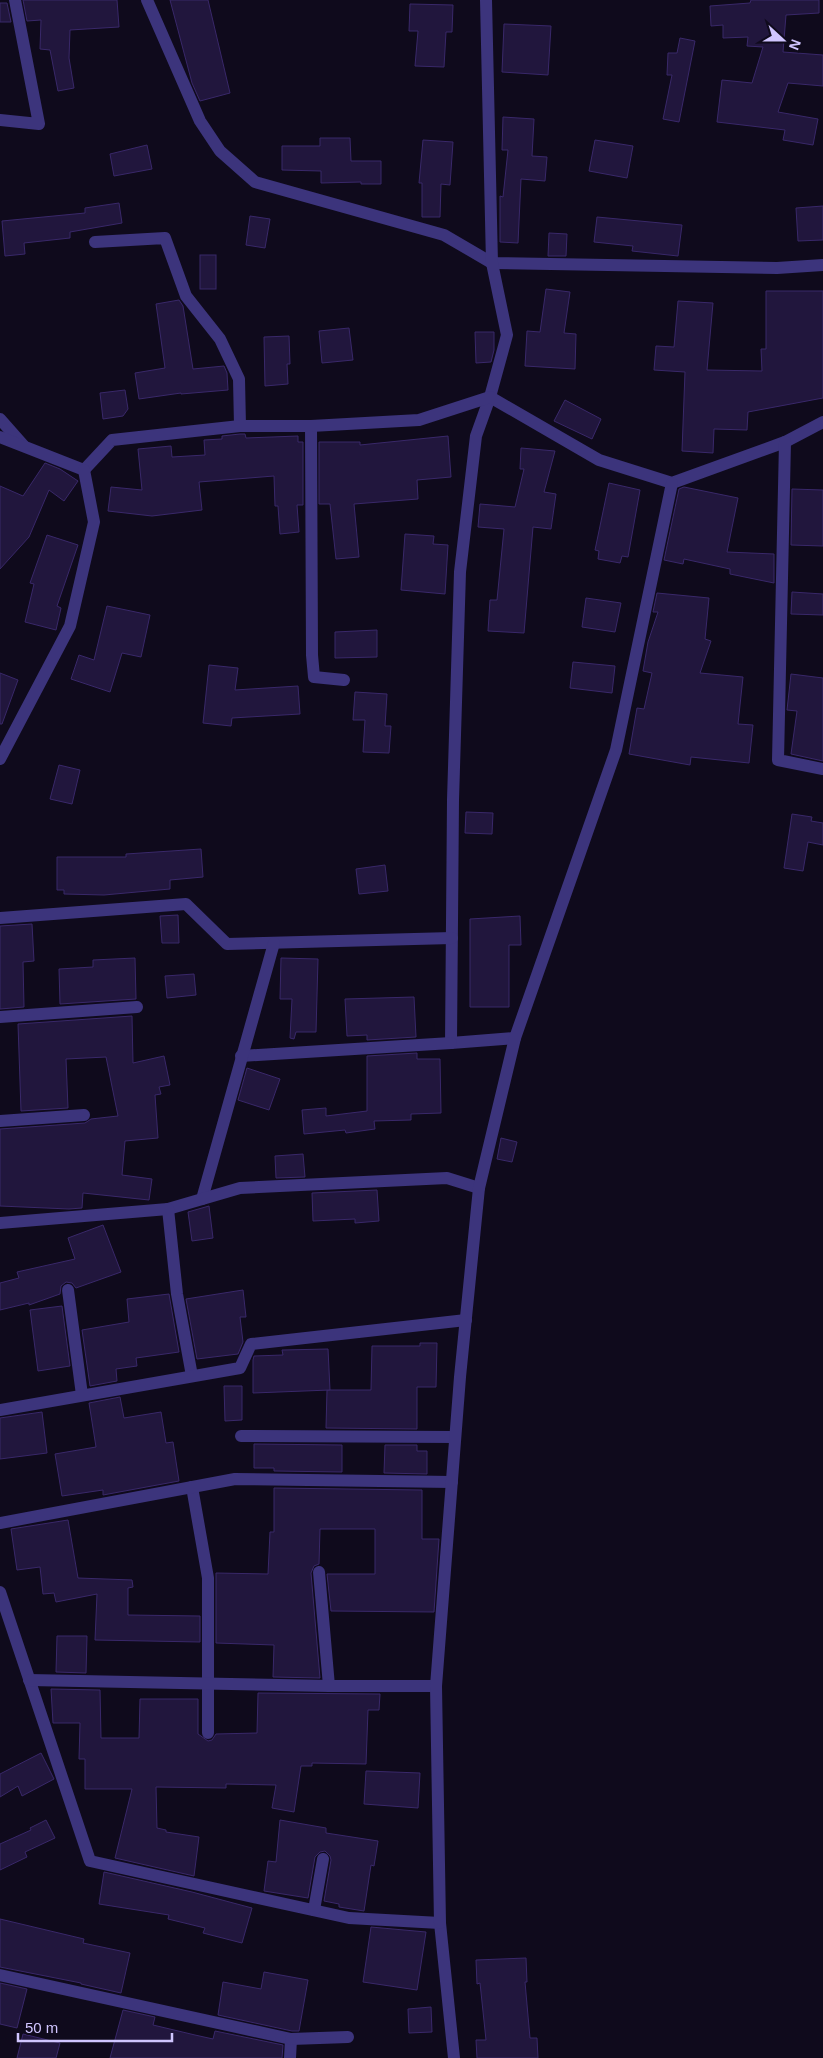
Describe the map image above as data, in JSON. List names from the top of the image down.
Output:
{
  "scale_bar": "50 m",
  "north": "right"
}
